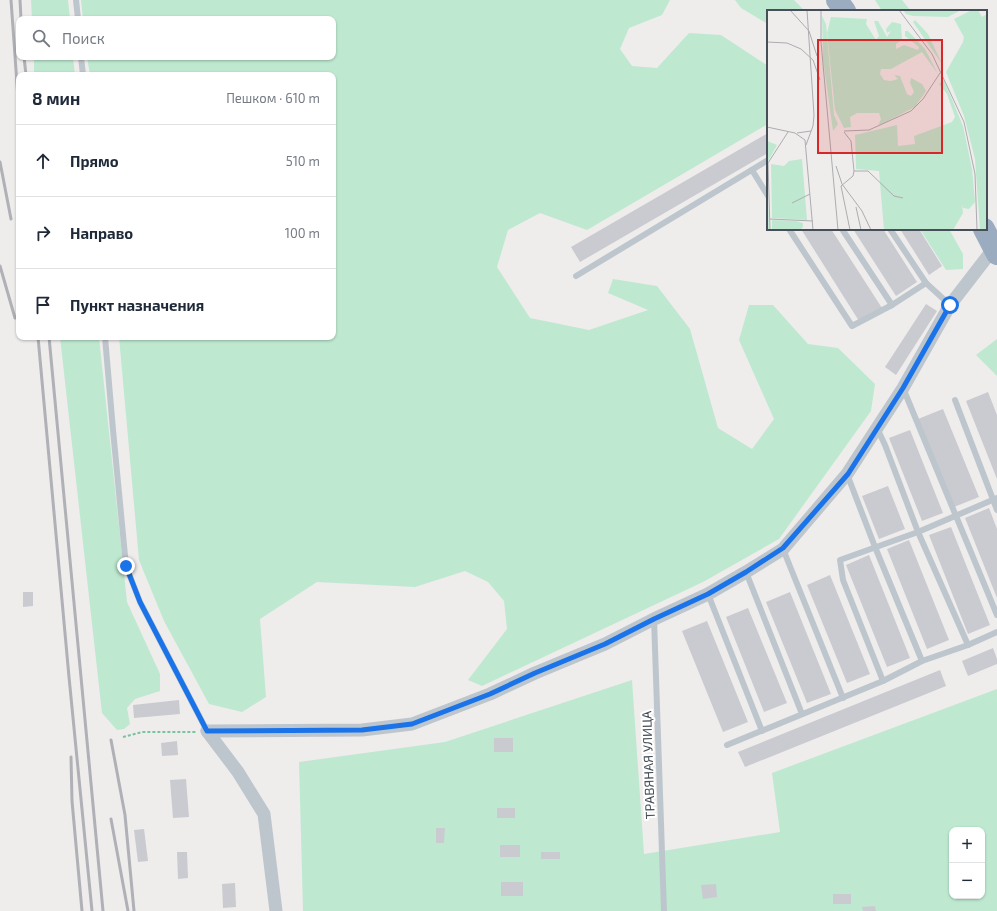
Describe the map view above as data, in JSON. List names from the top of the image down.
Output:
{
  "streets": {
    "lane": ["ТРАВЯНАЯ УЛИЦА"]
  },
  "page": {
    "search": "Поиск",
    "heading": ["8 мин", "Пешком · 610 m"],
    "list": [
      ["Прямо", "510 m"],
      ["Направо", "100 m"],
      "Пункт назначения"
    ],
    "map_buttons": ["+", "−"]
  }
}
